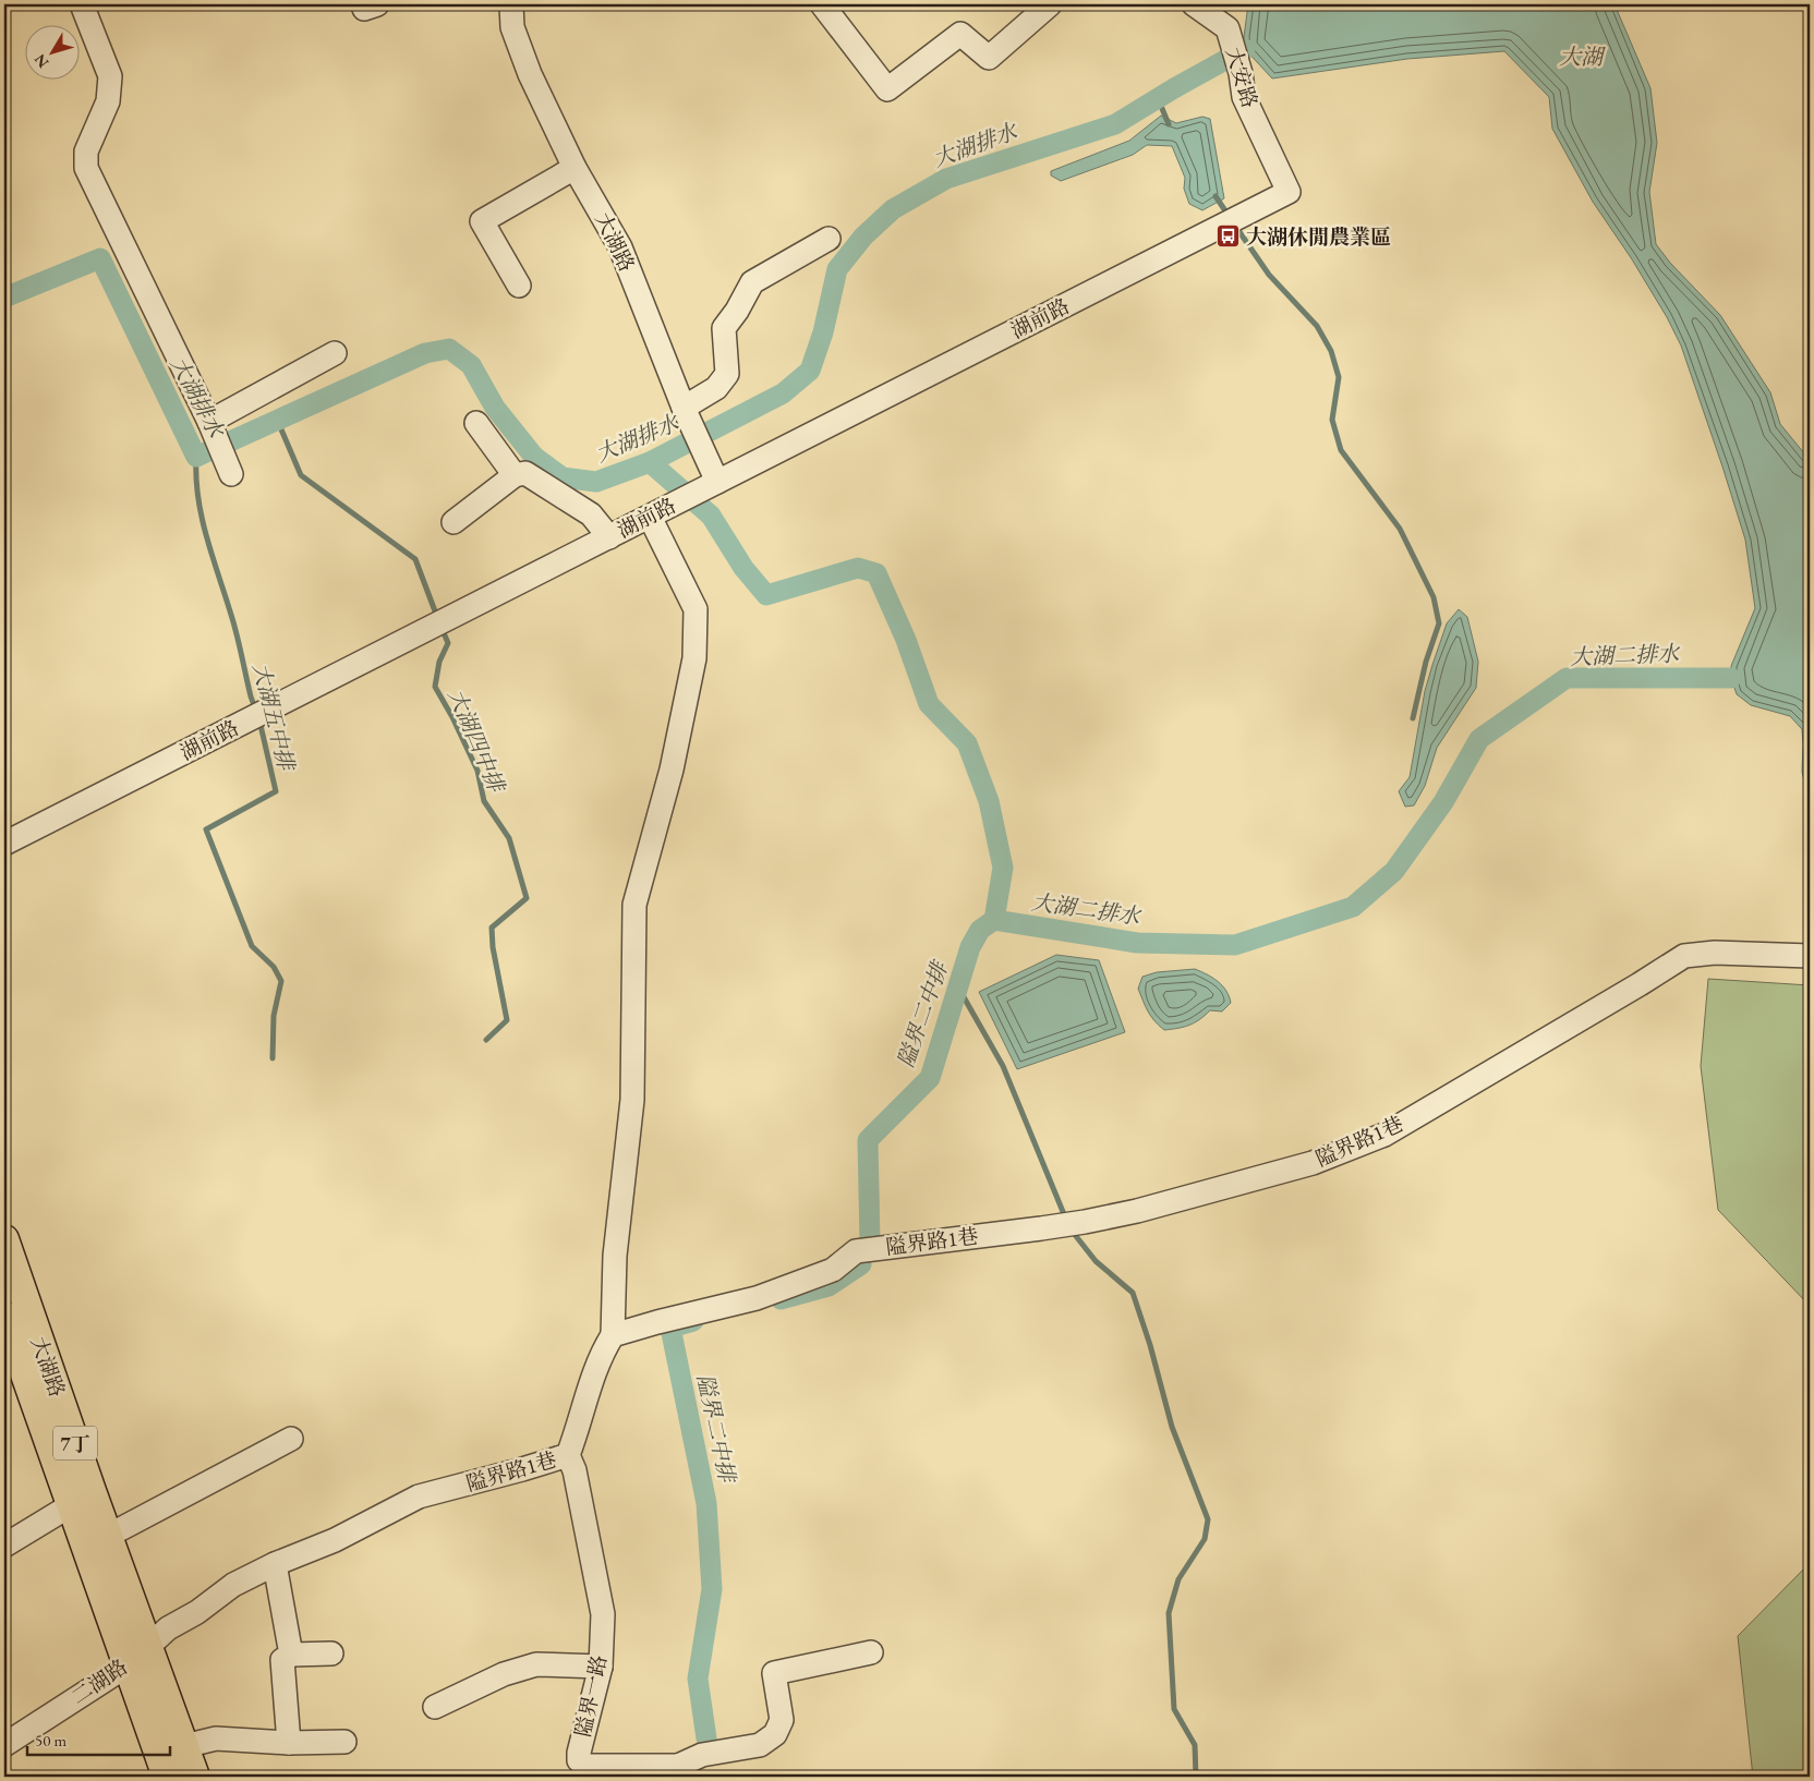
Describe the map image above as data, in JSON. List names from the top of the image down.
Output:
{
  "streets": {
    "main road": ["大湖路", "7丁"],
    "street": [
      "大安路",
      "湖前路",
      "隘界路1巷",
      "二湖路",
      "隘界一路"
    ]
  },
  "crossings": [
    ["大安路", "湖前路"],
    ["大湖路", "湖前路"],
    ["大湖路", "隘界路1巷"],
    ["大湖路", "7丁"],
    ["大湖路", "二湖路"],
    ["隘界路1巷", "7丁"],
    ["隘界路1巷", "二湖路"],
    ["隘界路1巷", "隘界一路"],
    ["7丁", "二湖路"]
  ],
  "water": [
    "大湖",
    "大湖排水",
    "大湖二排水",
    "大湖五中排",
    "大湖四中排",
    "隘界二中排"
  ],
  "places": {
    "bus stop": ["大湖休閒農業區"]
  },
  "scale_bar": "50 m",
  "north": "bottom left"
}
